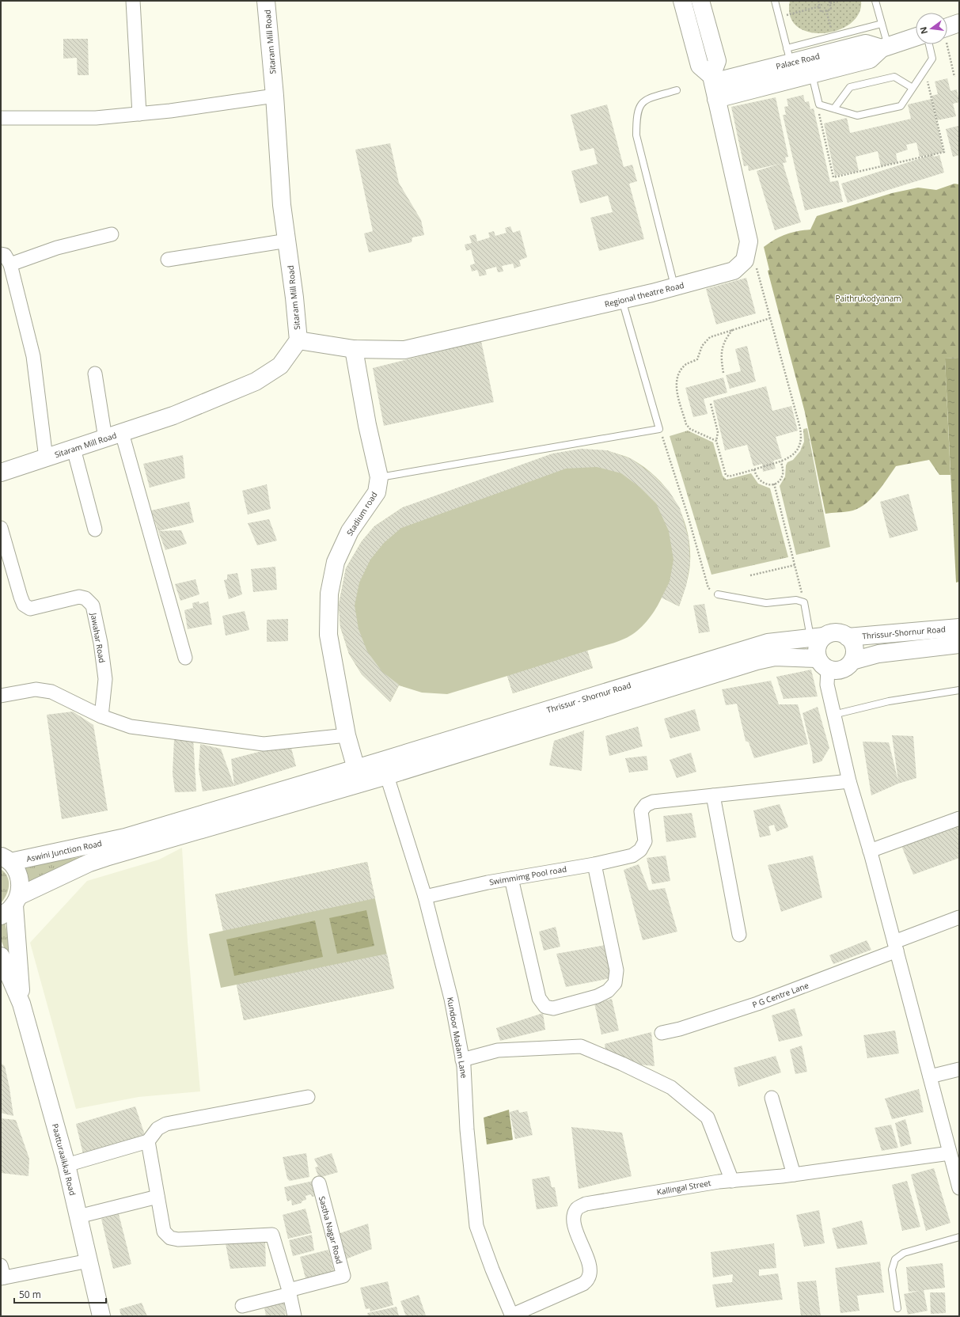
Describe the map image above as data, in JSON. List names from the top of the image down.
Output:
{
  "streets": {
    "main road": [
      "Sitaram Mill Road",
      "Palace Road",
      "Regional theatre Road",
      "Stadium road",
      "Thrissur-Shornur Road",
      "Thrissur - Shornur Road",
      "Aswini Junction Road",
      "Paatturaaikkal Road"
    ],
    "street": [
      "Jawahar Road",
      "Swimmimg Pool road",
      "P G Centre Lane",
      "Kundoor Madam Lane",
      "Kallingal Street",
      "Sastha Nagar Road"
    ]
  },
  "crossings": [
    ["Palace Road", "Regional theatre Road"],
    ["Regional theatre Road", "Stadium road"],
    ["Stadium road", "Thrissur - Shornur Road"],
    ["Thrissur-Shornur Road", "Thrissur - Shornur Road"],
    ["Thrissur - Shornur Road", "Aswini Junction Road"],
    ["Thrissur - Shornur Road", "Kundoor Madam Lane"],
    ["Swimmimg Pool road", "Kundoor Madam Lane"],
    ["Kundoor Madam Lane", "Kallingal Street"]
  ],
  "parks": ["Paithrukodyanam"],
  "scale_bar": "50 m",
  "north": "left"
}
